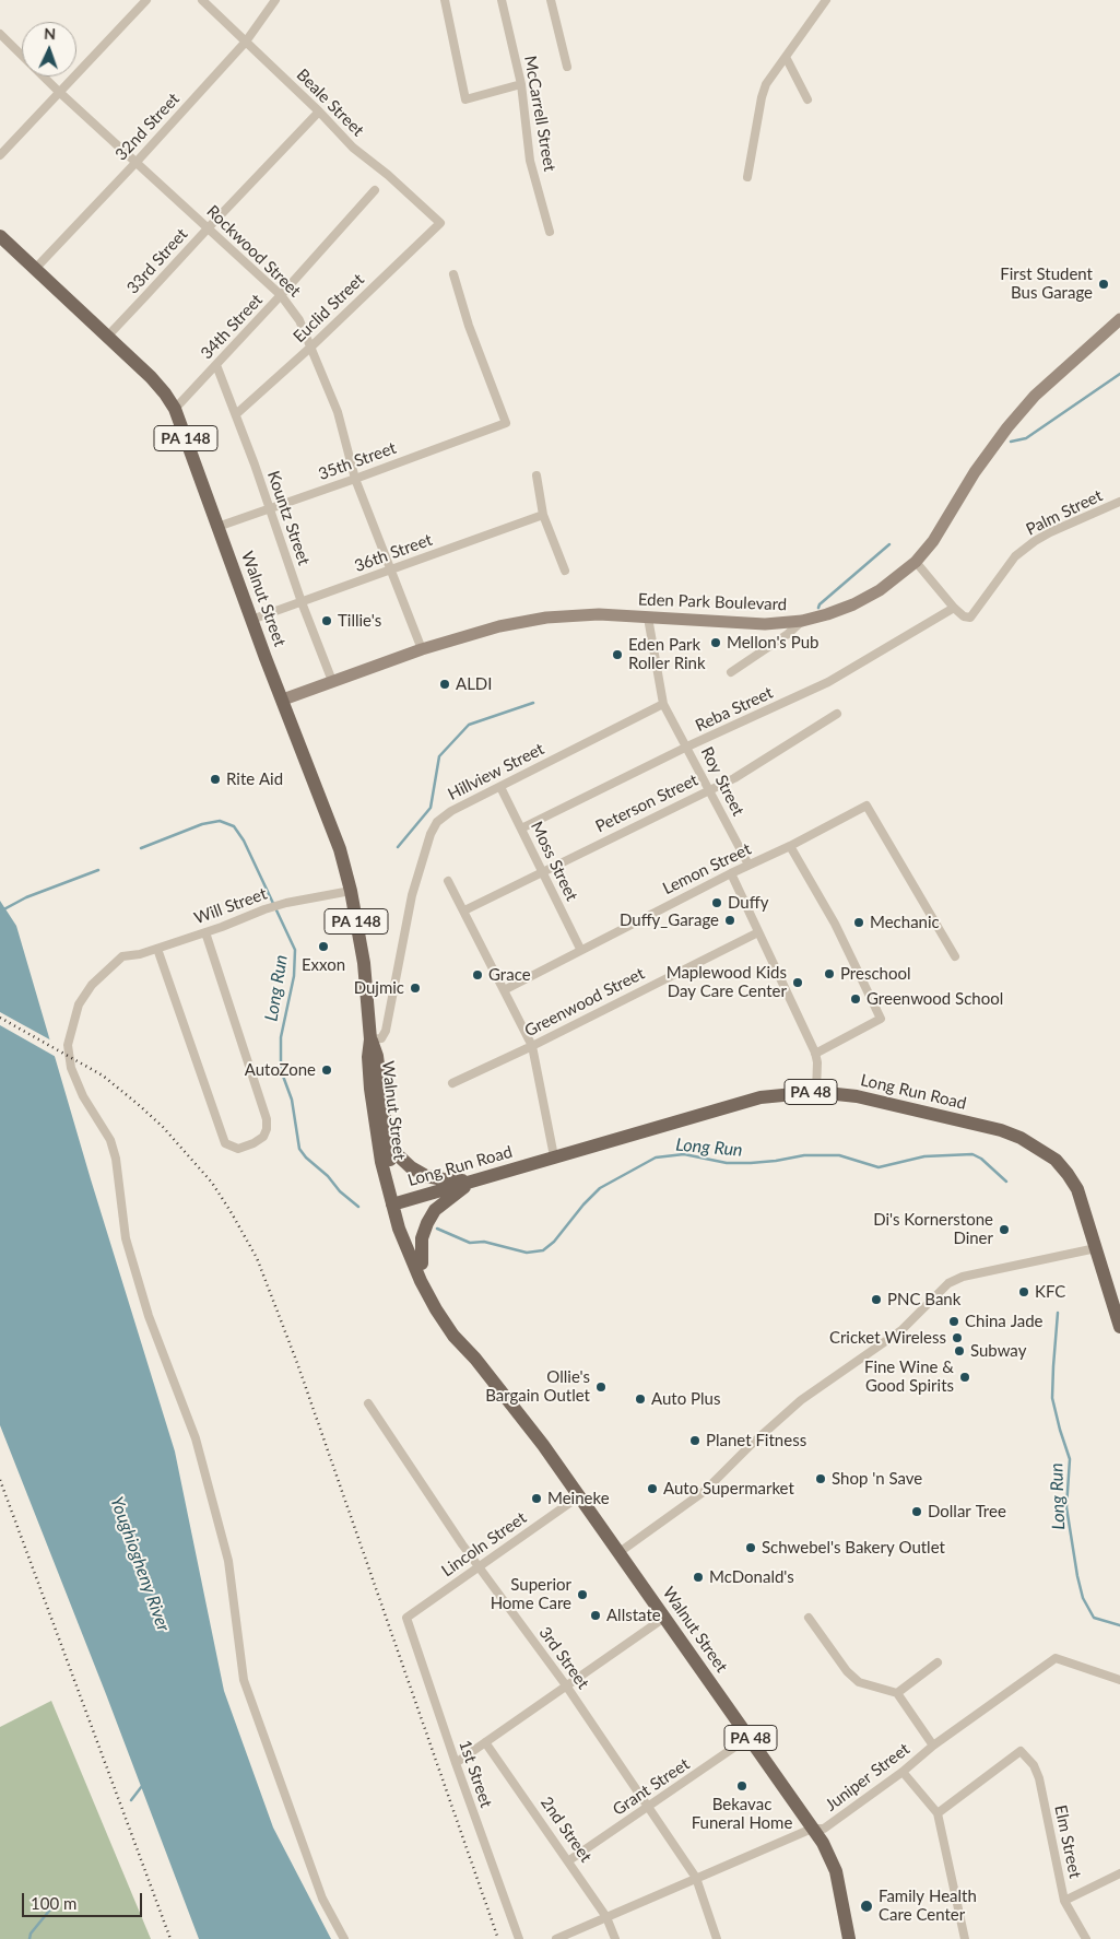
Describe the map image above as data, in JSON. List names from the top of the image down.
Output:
{
  "streets": {
    "main road": [
      "PA 148",
      "Walnut Street",
      "Eden Park Boulevard",
      "PA 48",
      "Long Run Road"
    ],
    "street": [
      "Beale Street",
      "McCarrell Street",
      "32nd Street",
      "Rockwood Street",
      "33rd Street",
      "Euclid Street",
      "34th Street",
      "35th Street",
      "Palm Street",
      "Kountz Street",
      "36th Street",
      "Reba Street",
      "Hillview Street",
      "Roy Street",
      "Peterson Street",
      "Moss Street",
      "Lemon Street",
      "Will Street",
      "Greenwood Street",
      "Lincoln Street",
      "3rd Street",
      "1st Street",
      "Juniper Street",
      "Grant Street",
      "2nd Street",
      "Elm Street"
    ]
  },
  "crossings": [
    ["Beale Street", "32nd Street"],
    ["Beale Street", "33rd Street"],
    ["Beale Street", "Euclid Street"],
    ["32nd Street", "Rockwood Street"],
    ["32nd Street", "Walnut Street"],
    ["Rockwood Street", "33rd Street"],
    ["Rockwood Street", "Euclid Street"],
    ["Rockwood Street", "34th Street"],
    ["Rockwood Street", "35th Street"],
    ["Rockwood Street", "36th Street"],
    ["Rockwood Street", "Eden Park Boulevard"],
    ["33rd Street", "Walnut Street"],
    ["Euclid Street", "Kountz Street"],
    ["34th Street", "Kountz Street"],
    ["34th Street", "Walnut Street"],
    ["35th Street", "Kountz Street"],
    ["35th Street", "Walnut Street"],
    ["Palm Street", "Reba Street"],
    ["Kountz Street", "36th Street"],
    ["Kountz Street", "Eden Park Boulevard"],
    ["36th Street", "Walnut Street"],
    ["Walnut Street", "Eden Park Boulevard"],
    ["Walnut Street", "Hillview Street"],
    ["Walnut Street", "Will Street"],
    ["Walnut Street", "PA 48"],
    ["Walnut Street", "Long Run Road"],
    ["Walnut Street", "Lincoln Street"],
    ["Walnut Street", "Juniper Street"],
    ["Walnut Street", "Grant Street"],
    ["Eden Park Boulevard", "Roy Street"],
    ["Reba Street", "Roy Street"],
    ["Reba Street", "Moss Street"],
    ["Hillview Street", "Roy Street"],
    ["Hillview Street", "Moss Street"],
    ["Roy Street", "Peterson Street"],
    ["Roy Street", "Lemon Street"],
    ["Peterson Street", "Moss Street"],
    ["Moss Street", "Lemon Street"],
    ["PA 48", "Long Run Road"],
    ["Lincoln Street", "3rd Street"],
    ["Lincoln Street", "1st Street"],
    ["3rd Street", "Juniper Street"],
    ["3rd Street", "Grant Street"],
    ["Juniper Street", "2nd Street"],
    ["Grant Street", "2nd Street"]
  ],
  "water": ["Long Run", "Youghiogheny River"],
  "places": [
    "First Student Bus Garage",
    "Tillie's",
    "Mellon's Pub",
    "Eden Park Roller Rink",
    "ALDI",
    "Rite Aid",
    "Duffy",
    "Duffy_Garage",
    "Mechanic",
    "Exxon",
    "Preschool",
    "Grace",
    "Maplewood Kids Day Care Center",
    "Dujmic",
    "Greenwood School",
    "AutoZone",
    "Di's Kornerstone Diner",
    "KFC",
    "PNC Bank",
    "China Jade",
    "Cricket Wireless",
    "Subway",
    "Fine Wine & Good Spirits",
    "Ollie's Bargain Outlet",
    "Auto Plus",
    "Planet Fitness",
    "Shop 'n Save",
    "Auto Supermarket",
    "Meineke",
    "Dollar Tree",
    "Schwebel's Bakery Outlet",
    "McDonald's",
    "Superior Home Care",
    "Allstate",
    "Bekavac Funeral Home",
    "Family Health Care Center"
  ],
  "scale_bar": "100 m",
  "north": "top"
}
